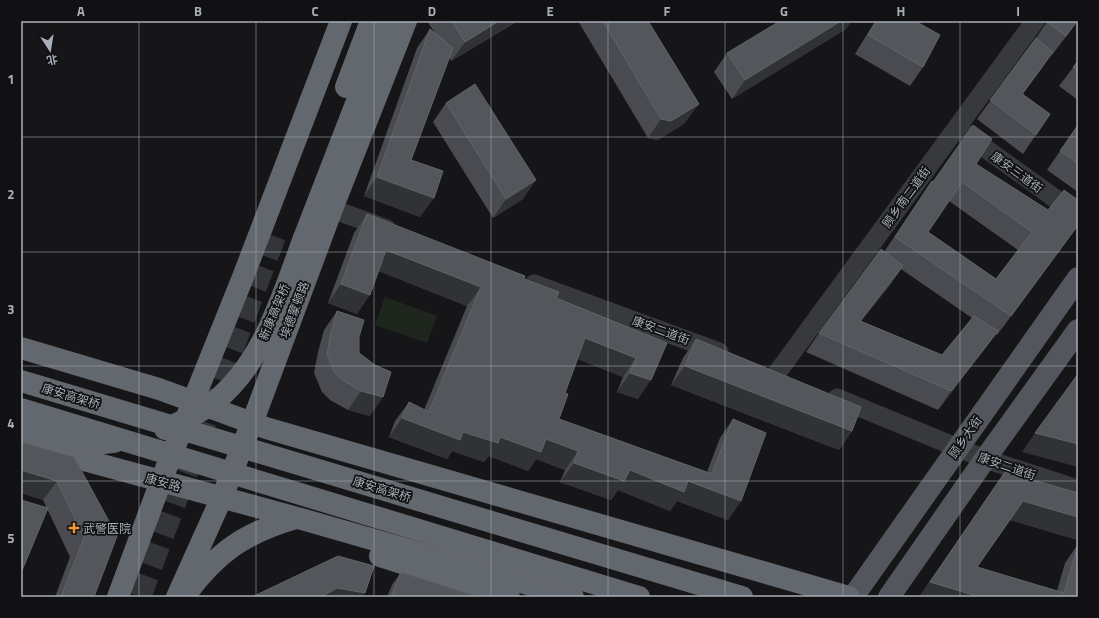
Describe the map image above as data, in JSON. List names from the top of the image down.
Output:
{
  "streets": {
    "highway": [
      "埃德蒙顿路",
      "新康高架桥",
      "康安高架桥",
      "康安路"
    ],
    "main road": ["顾乡大街"],
    "street": ["康安三道街", "顾乡南二道街", "康安二道街"]
  },
  "crossings": [
    ["康安三道街", "顾乡南二道街"],
    ["埃德蒙顿路", "康安路"],
    ["康安二道街", "顾乡大街"]
  ],
  "places": {
    "health": ["武警医院"]
  },
  "north": "bottom",
  "grid": {
    "columns": [
      "A",
      "B",
      "C",
      "D",
      "E",
      "F",
      "G",
      "H",
      "I"
    ],
    "rows": [
      "1",
      "2",
      "3",
      "4",
      "5"
    ]
  }
}
